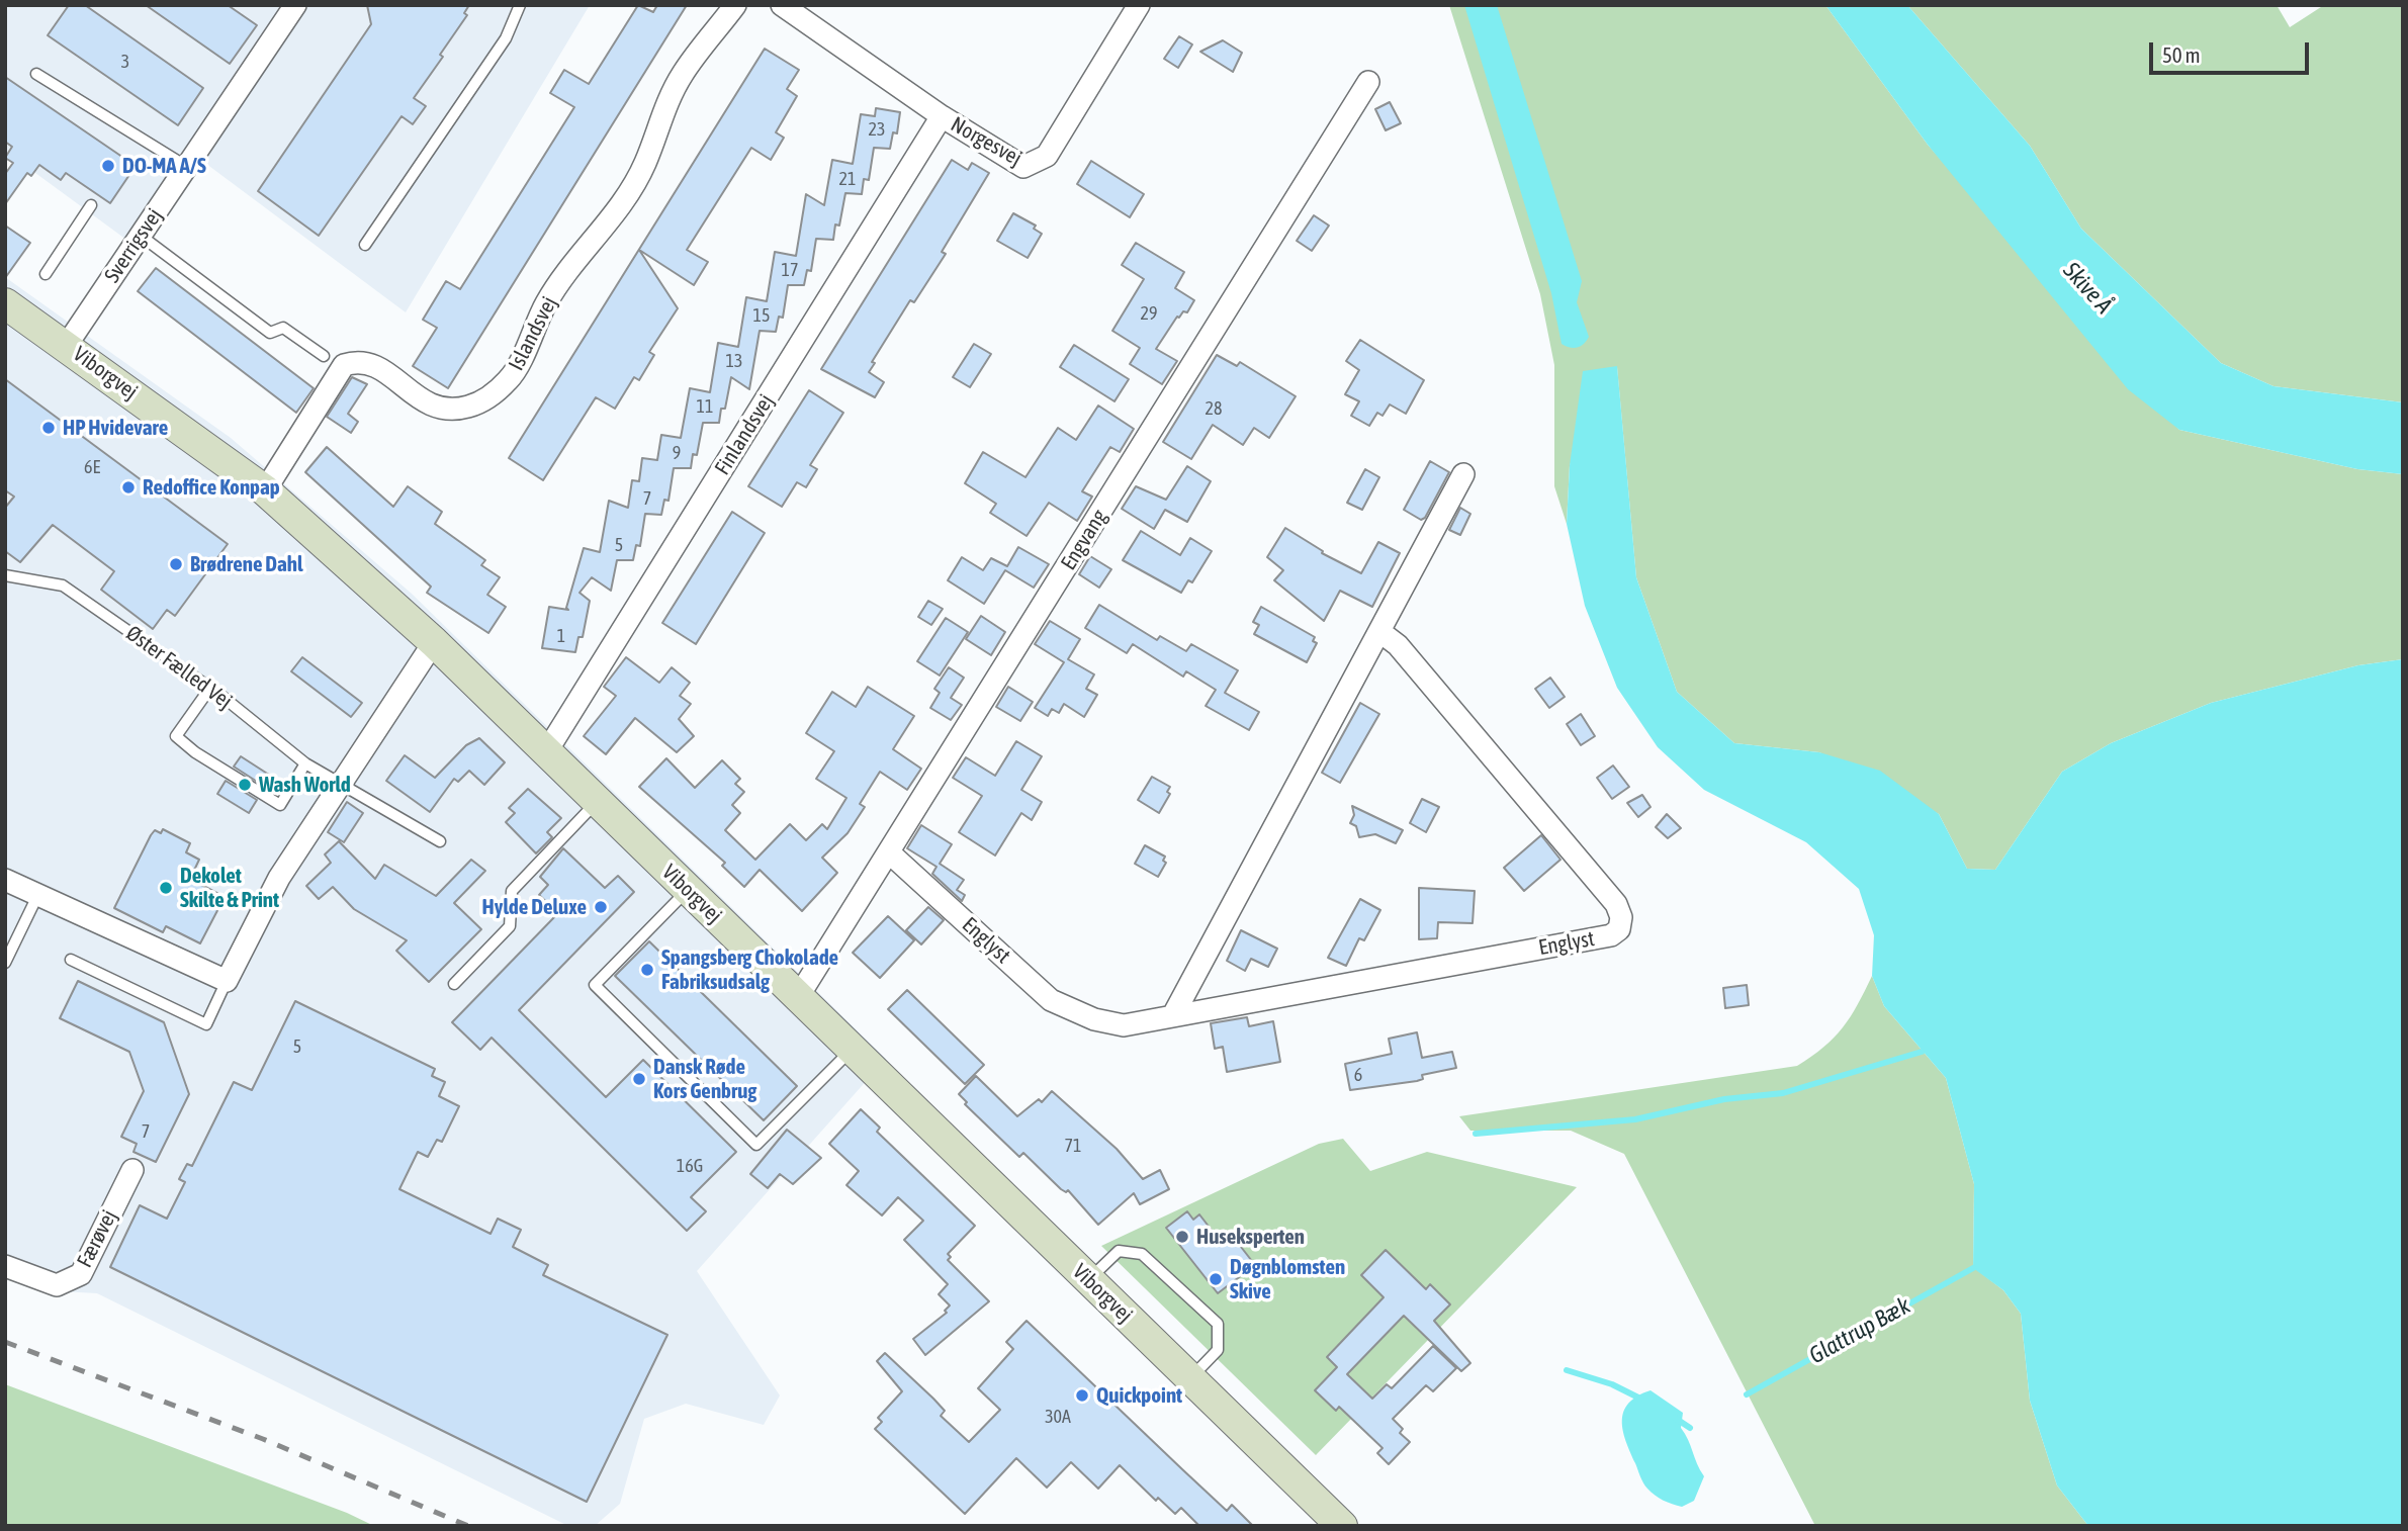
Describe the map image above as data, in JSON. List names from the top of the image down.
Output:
{
  "streets": {
    "street": [
      "Norgesvej",
      "Sverrigsvej",
      "Islandsvej",
      "Viborgvej",
      "Finlandsvej",
      "Engvang",
      "Englyst",
      "Færøvej"
    ],
    "lane": ["Øster Fælled Vej"]
  },
  "crossings": [
    ["Norgesvej", "Finlandsvej"],
    ["Sverrigsvej", "Viborgvej"],
    ["Islandsvej", "Viborgvej"],
    ["Viborgvej", "Finlandsvej"],
    ["Viborgvej", "Engvang"],
    ["Engvang", "Englyst"]
  ],
  "water": ["Skive Å", "Glattrup Bæk"],
  "places": [
    "DO-MA A/S",
    "HP Hvidevare",
    "Redoffice Konpap",
    "Brødrene Dahl",
    "Wash World",
    "Dekolet Skilte & Print",
    "Hylde Deluxe",
    "Spangsberg Chokolade Fabriksudsalg",
    "Dansk Røde Kors Genbrug",
    "Huseksperten",
    "Døgnblomsten Skive",
    "Quickpoint"
  ],
  "house_numbers": [
    "3",
    "23",
    "21",
    "17",
    "29",
    "15",
    "13",
    "11",
    "28",
    "9",
    "6E",
    "7",
    "5",
    "1",
    "5",
    "6",
    "7",
    "71",
    "16G",
    "30A"
  ],
  "scale_bar": "50 m"
}
